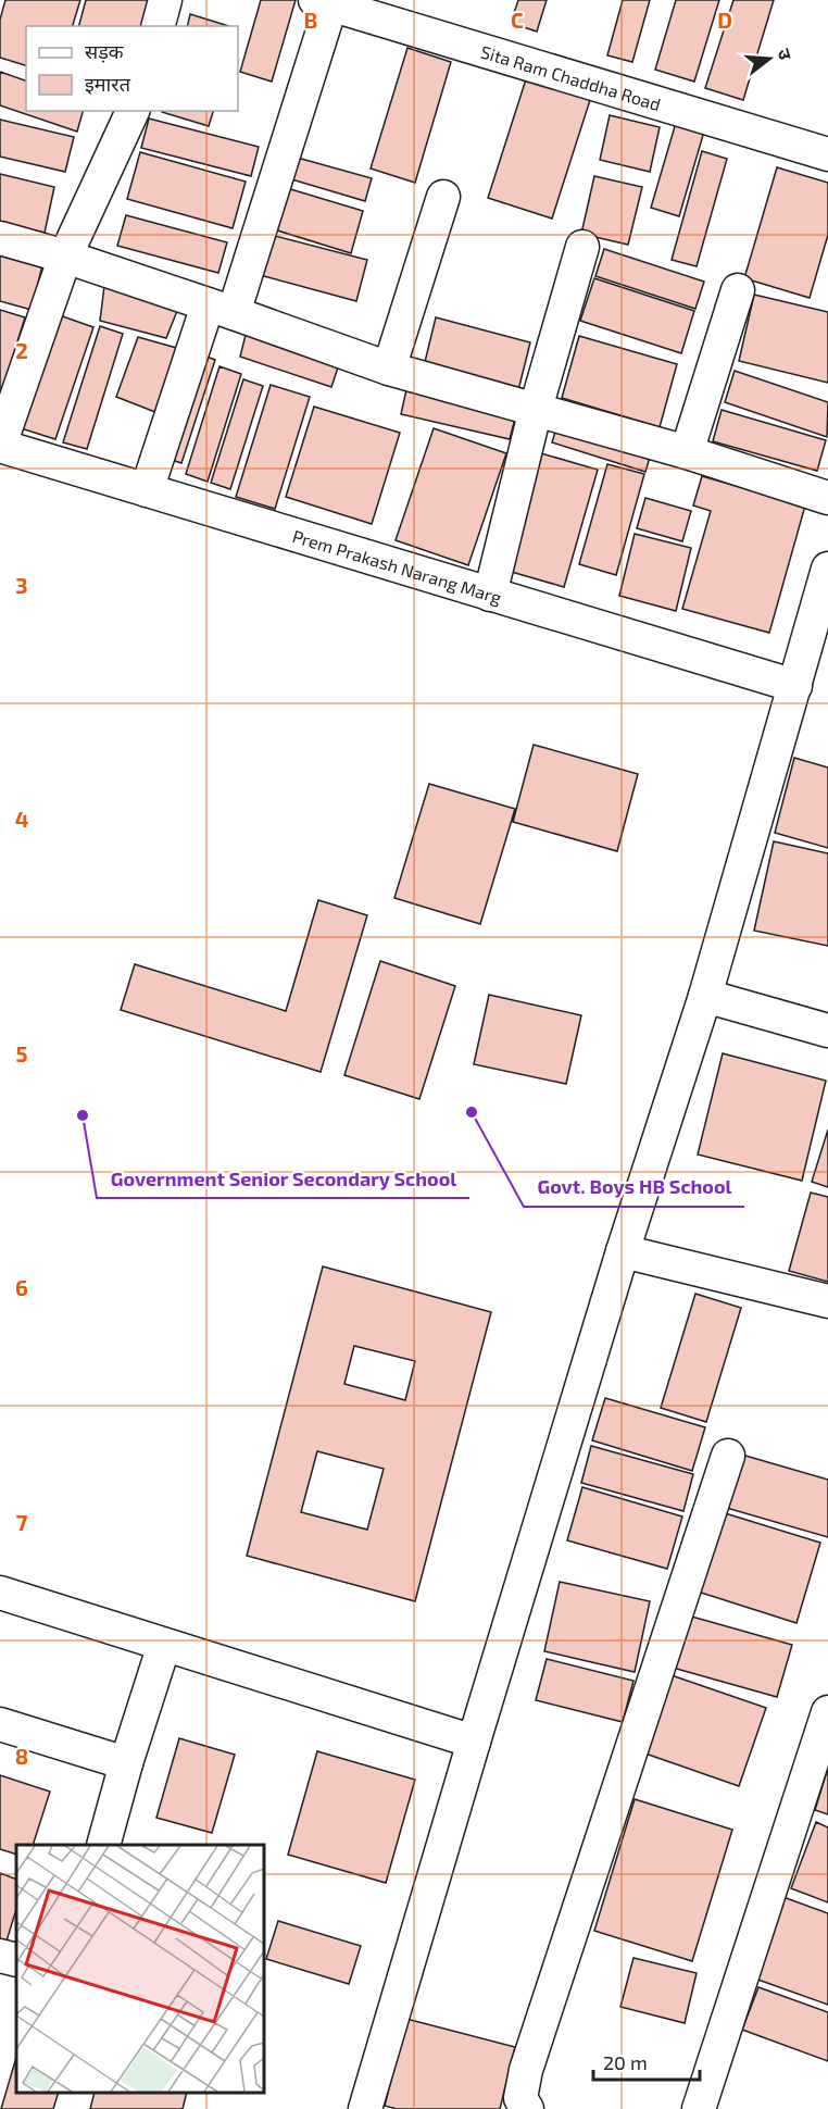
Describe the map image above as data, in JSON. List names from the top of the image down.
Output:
{
  "streets": {
    "street": ["Sita Ram Chaddha Road", "Prem Prakash Narang Marg"]
  },
  "places": ["Govt. Boys HB School", "Government Senior Secondary School"],
  "legend": ["सड़क", "इमारत"],
  "scale_bar": "20 m",
  "north": "right",
  "grid": {
    "columns": ["B", "C", "D"],
    "rows": [
      "2",
      "3",
      "4",
      "5",
      "6",
      "7",
      "8"
    ]
  }
}
